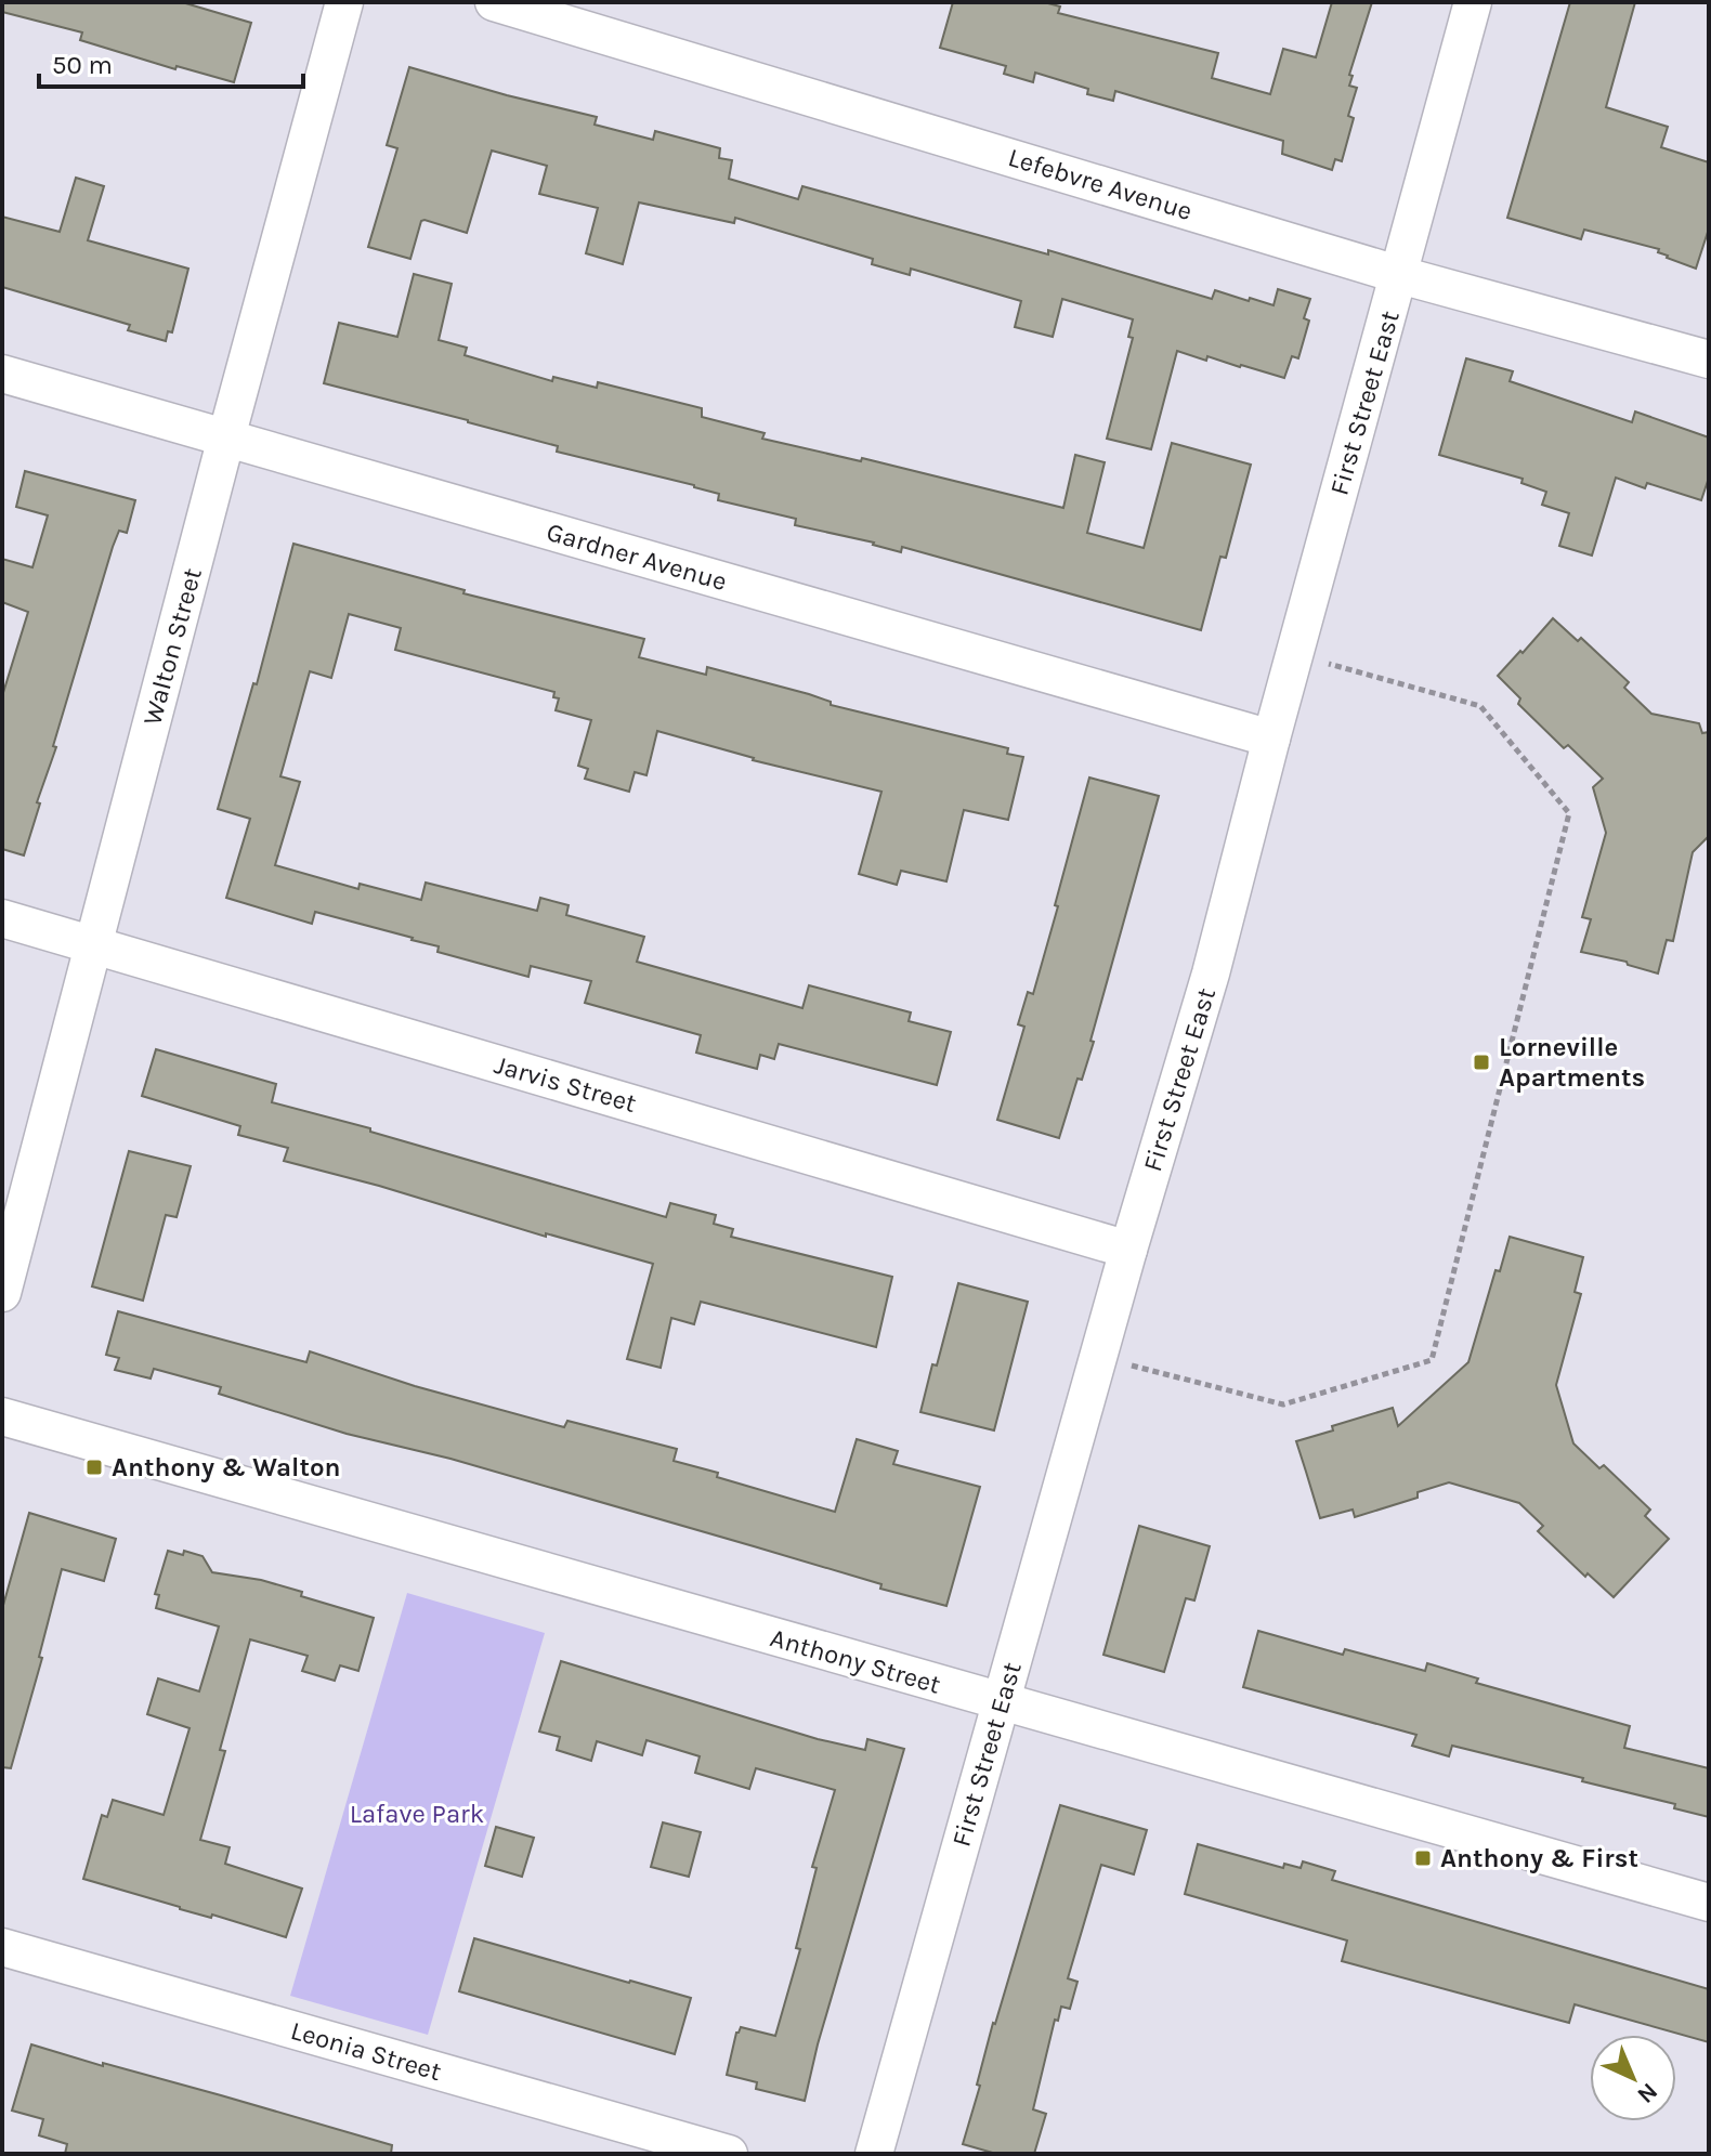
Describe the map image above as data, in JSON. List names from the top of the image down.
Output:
{
  "streets": {
    "street": [
      "Lefebvre Avenue",
      "First Street East",
      "Gardner Avenue",
      "Walton Street",
      "Jarvis Street",
      "Anthony Street",
      "Leonia Street"
    ]
  },
  "crossings": [
    ["Lefebvre Avenue", "First Street East"],
    ["First Street East", "Gardner Avenue"],
    ["First Street East", "Jarvis Street"],
    ["First Street East", "Anthony Street"],
    ["Gardner Avenue", "Walton Street"],
    ["Walton Street", "Jarvis Street"]
  ],
  "parks": ["Lafave Park"],
  "places": {
    "transit": ["Lorneville Apartments", "Anthony & Walton", "Anthony & First"]
  },
  "scale_bar": "50 m",
  "north": "bottom right"
}
